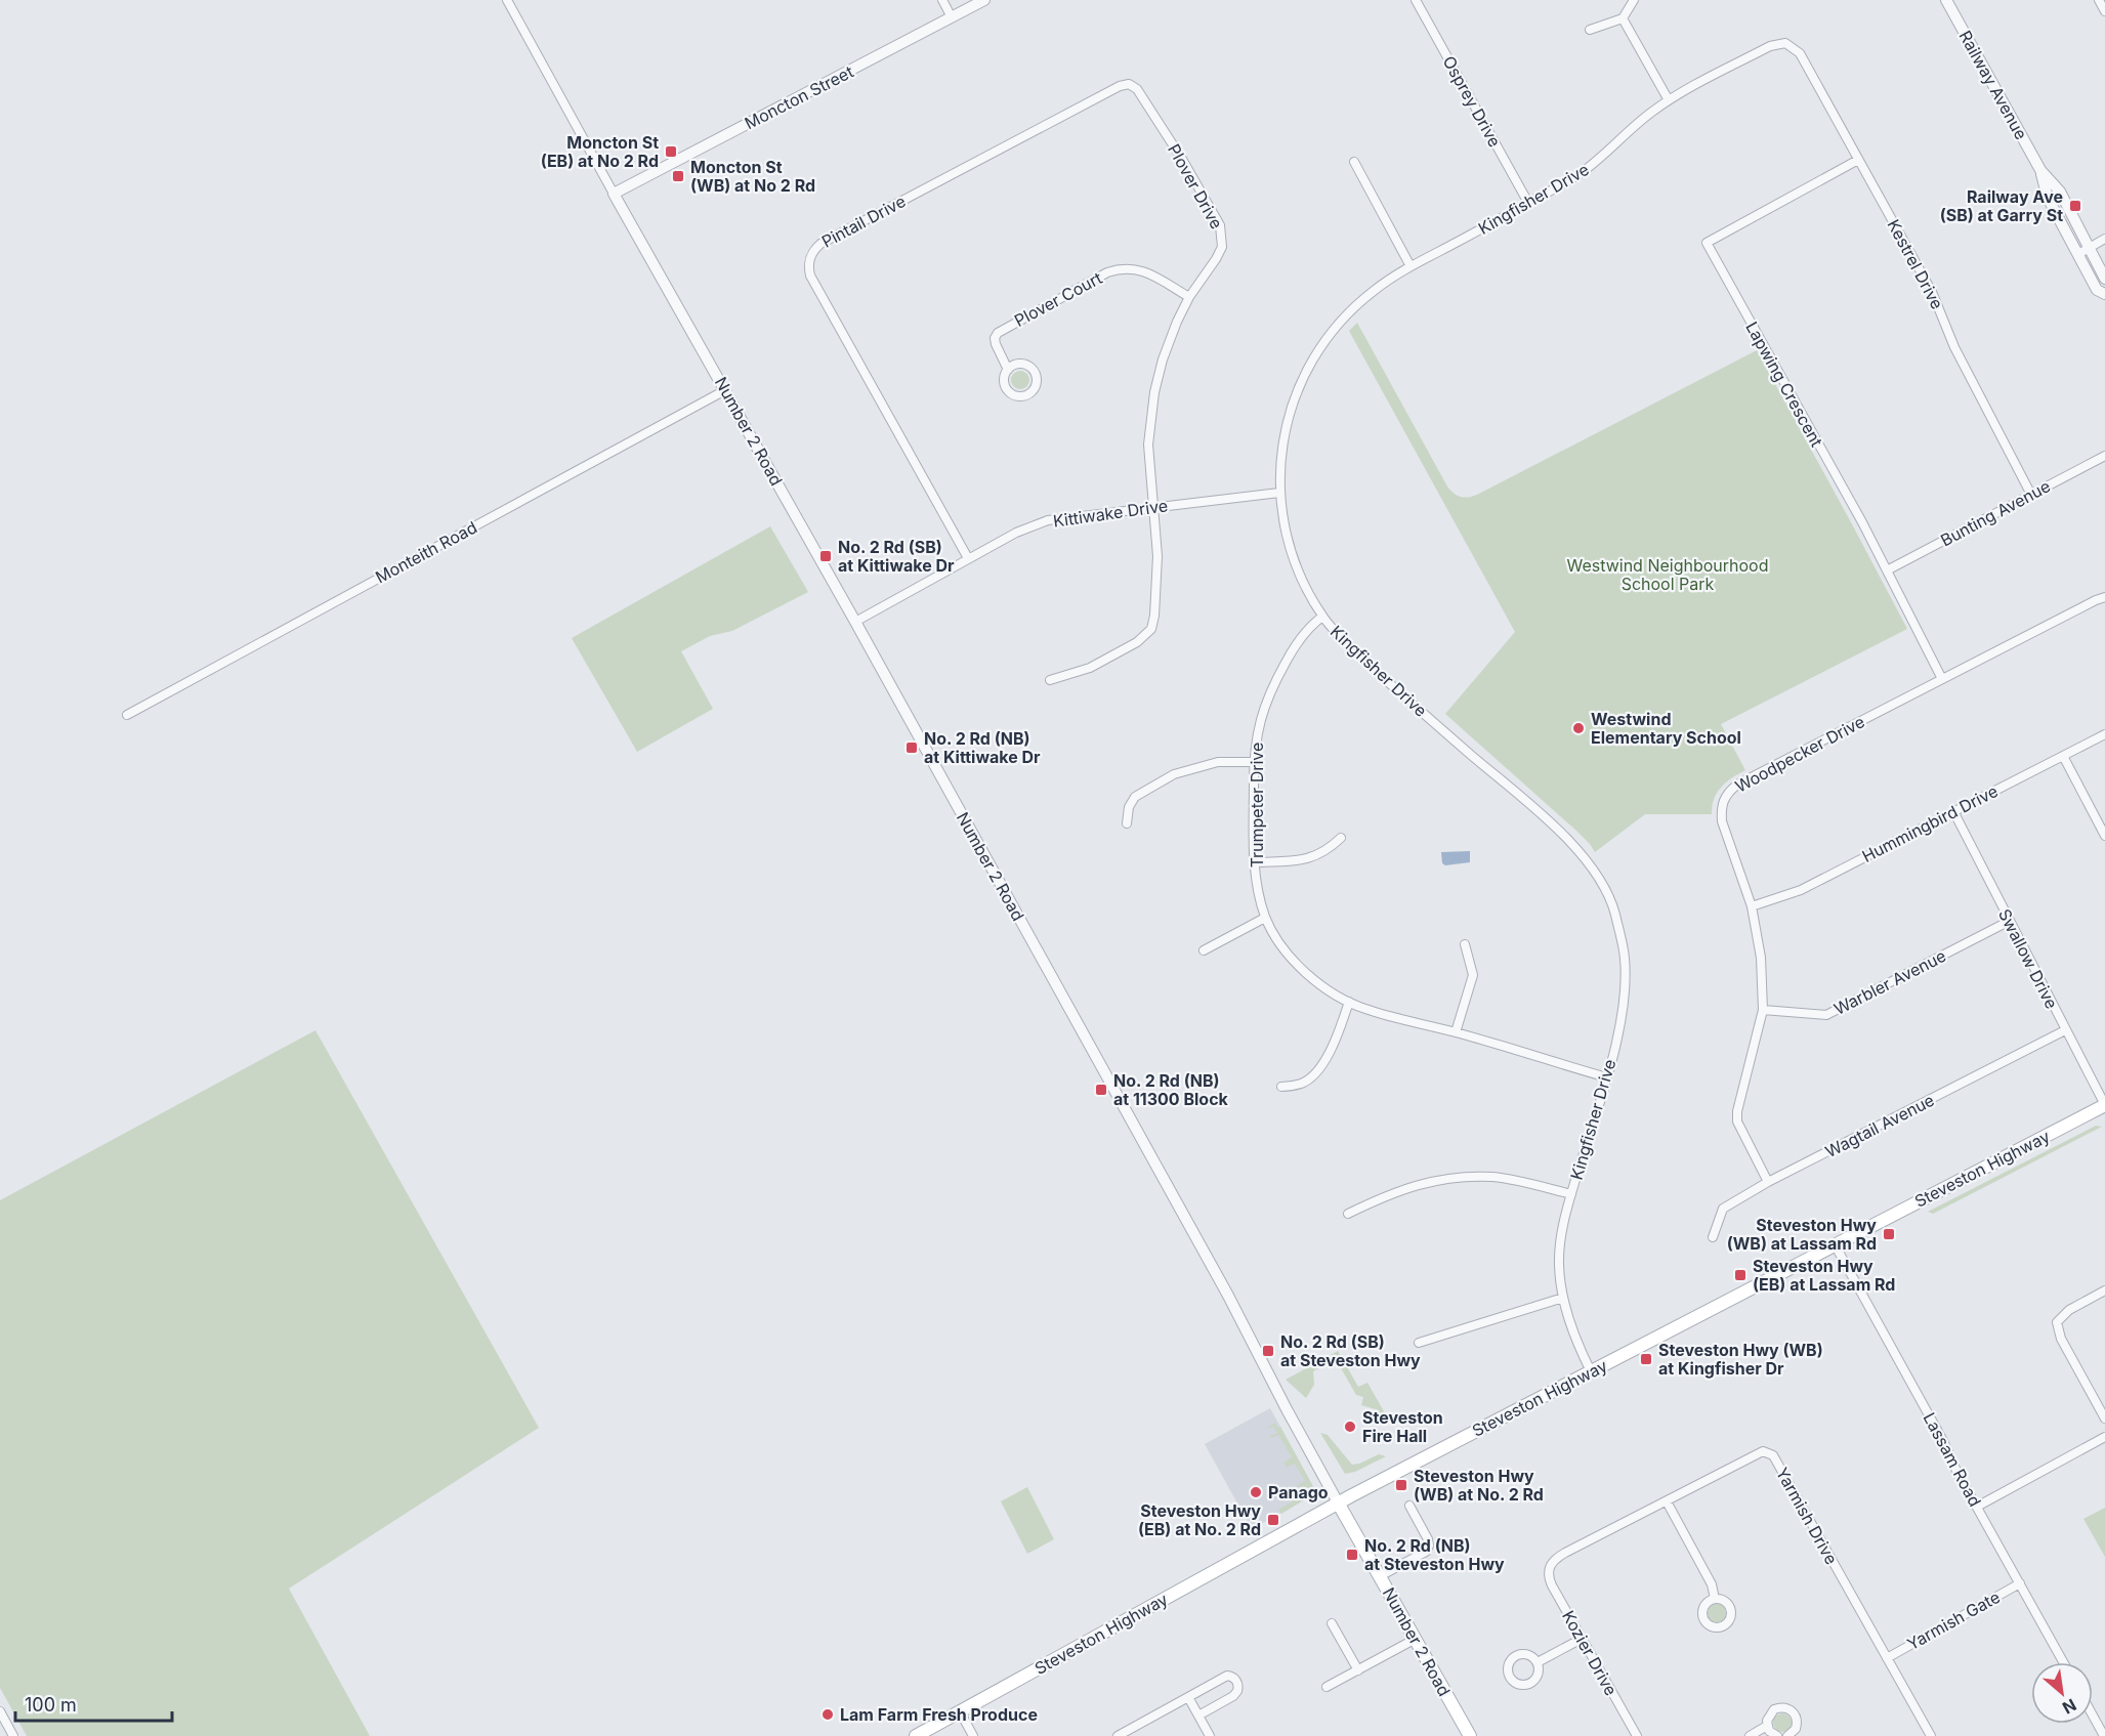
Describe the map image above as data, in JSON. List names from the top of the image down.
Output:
{
  "streets": {
    "main road": ["Number 2 Road", "Steveston Highway"],
    "street": [
      "Railway Avenue",
      "Moncton Street",
      "Osprey Drive",
      "Plover Drive",
      "Kingfisher Drive",
      "Pintail Drive",
      "Kestrel Drive",
      "Plover Court",
      "Lapwing Crescent",
      "Kittiwake Drive",
      "Bunting Avenue",
      "Monteith Road",
      "Woodpecker Drive",
      "Trumpeter Drive",
      "Hummingbird Drive",
      "Swallow Drive",
      "Warbler Avenue",
      "Wagtail Avenue",
      "Lassam Road",
      "Yarmish Drive",
      "Yarmish Gate",
      "Kozier Drive"
    ]
  },
  "crossings": [
    ["Moncton Street", "Number 2 Road"],
    ["Osprey Drive", "Kingfisher Drive"],
    ["Plover Drive", "Pintail Drive"],
    ["Plover Drive", "Plover Court"],
    ["Plover Drive", "Kittiwake Drive"],
    ["Kingfisher Drive", "Kestrel Drive"],
    ["Kingfisher Drive", "Kittiwake Drive"],
    ["Kingfisher Drive", "Trumpeter Drive"],
    ["Kingfisher Drive", "Steveston Highway"],
    ["Pintail Drive", "Kittiwake Drive"],
    ["Kestrel Drive", "Lapwing Crescent"],
    ["Kestrel Drive", "Bunting Avenue"],
    ["Lapwing Crescent", "Bunting Avenue"],
    ["Lapwing Crescent", "Woodpecker Drive"],
    ["Number 2 Road", "Kittiwake Drive"],
    ["Number 2 Road", "Monteith Road"],
    ["Number 2 Road", "Steveston Highway"],
    ["Woodpecker Drive", "Hummingbird Drive"],
    ["Woodpecker Drive", "Warbler Avenue"],
    ["Woodpecker Drive", "Wagtail Avenue"],
    ["Hummingbird Drive", "Swallow Drive"],
    ["Swallow Drive", "Warbler Avenue"],
    ["Swallow Drive", "Wagtail Avenue"],
    ["Swallow Drive", "Steveston Highway"],
    ["Steveston Highway", "Lassam Road"],
    ["Lassam Road", "Yarmish Gate"],
    ["Yarmish Drive", "Yarmish Gate"],
    ["Yarmish Drive", "Kozier Drive"]
  ],
  "parks": ["Westwind Neighbourhood School Park"],
  "places": {
    "transit": [
      "Moncton St (EB) at No 2 Rd",
      "Moncton St (WB) at No 2 Rd",
      "Railway Ave (SB) at Garry St",
      "No. 2 Rd (SB) at Kittiwake Dr",
      "No. 2 Rd (NB) at Kittiwake Dr",
      "No. 2 Rd (NB) at 11300 Block",
      "Steveston Hwy (WB) at Lassam Rd",
      "Steveston Hwy (EB) at Lassam Rd",
      "No. 2 Rd (SB) at Steveston Hwy",
      "Steveston Hwy (WB) at Kingfisher Dr",
      "Steveston Hwy (WB) at No. 2 Rd",
      "Steveston Hwy (EB) at No. 2 Rd",
      "No. 2 Rd (NB) at Steveston Hwy"
    ],
    "other": [
      "Westwind Elementary School",
      "Steveston Fire Hall",
      "Panago",
      "Lam Farm Fresh Produce"
    ]
  },
  "scale_bar": "100 m",
  "north": "bottom right"
}
